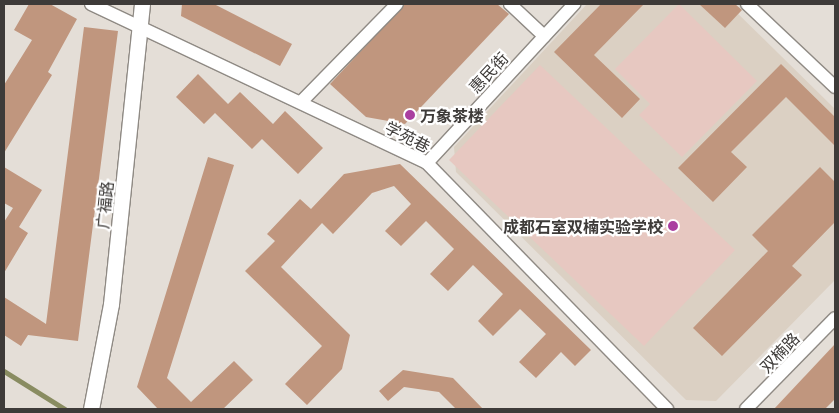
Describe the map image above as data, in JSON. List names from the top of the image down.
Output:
{
  "streets": {
    "street": [
      "惠民街",
      "学苑巷",
      "广福路",
      "双楠路"
    ]
  },
  "crossings": [
    ["惠民街", "学苑巷"],
    ["学苑巷", "广福路"]
  ],
  "places": ["万象茶楼", "成都石室双楠实验学校"]
}
